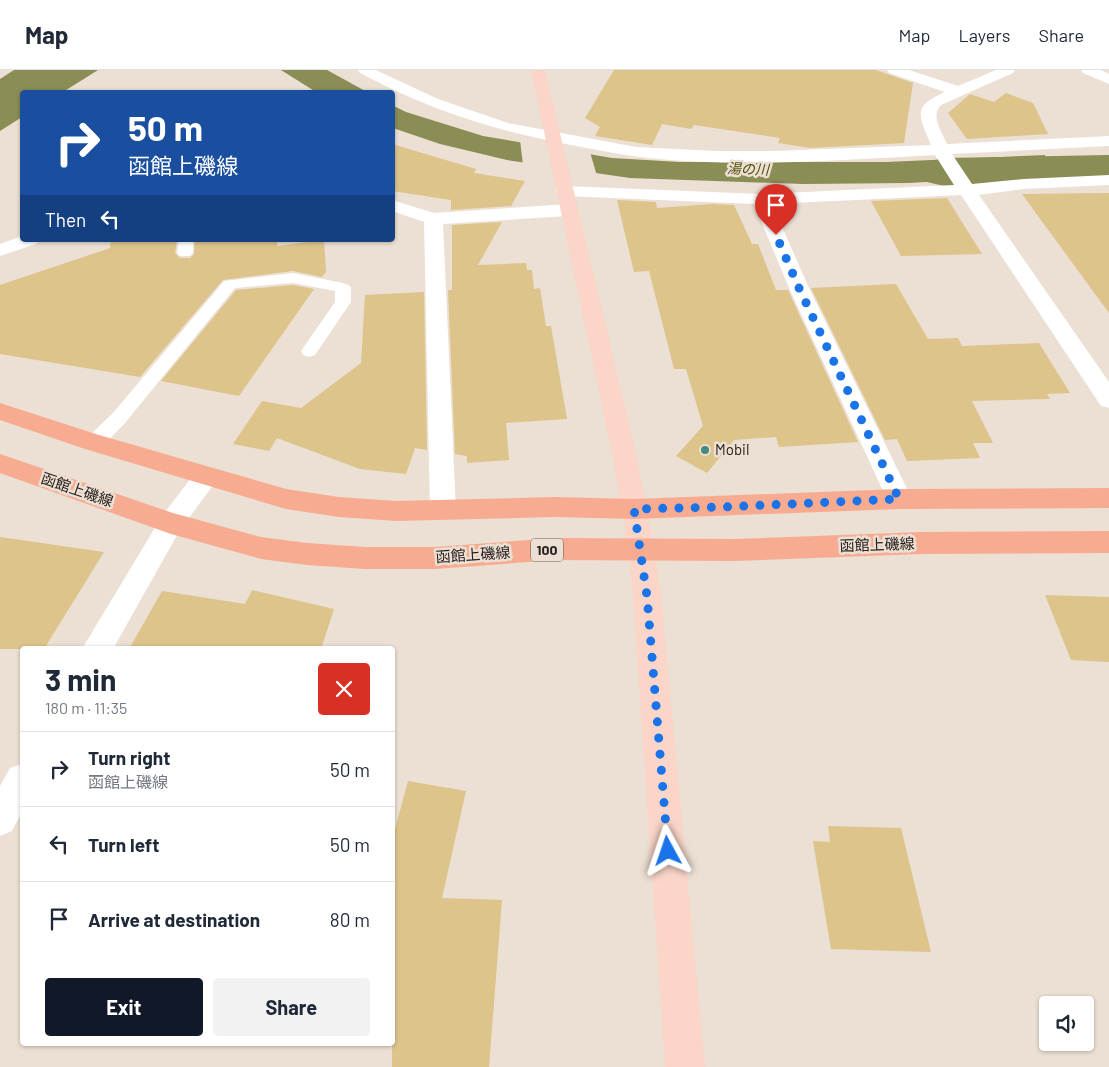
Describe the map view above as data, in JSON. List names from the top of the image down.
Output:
{
  "streets": {
    "main road": ["函館上磯線", "100"]
  },
  "water": ["湯の川"],
  "places": ["Mobil"],
  "page": {
    "header": "Map",
    "nav": ["Map", "Layers", "Share"],
    "turn": ["50 m", "函館上磯線"],
    "then": "Then",
    "heading": ["3 min", "180 m · 11:35"],
    "list": [
      {
        "name": "Turn right",
        "note": "函館上磯線",
        "value": "50 m"
      },
      {
        "name": "Turn left",
        "value": "50 m"
      },
      {
        "name": "Arrive at destination",
        "value": "80 m"
      }
    ],
    "buttons": ["Exit", "Share"]
  }
}
